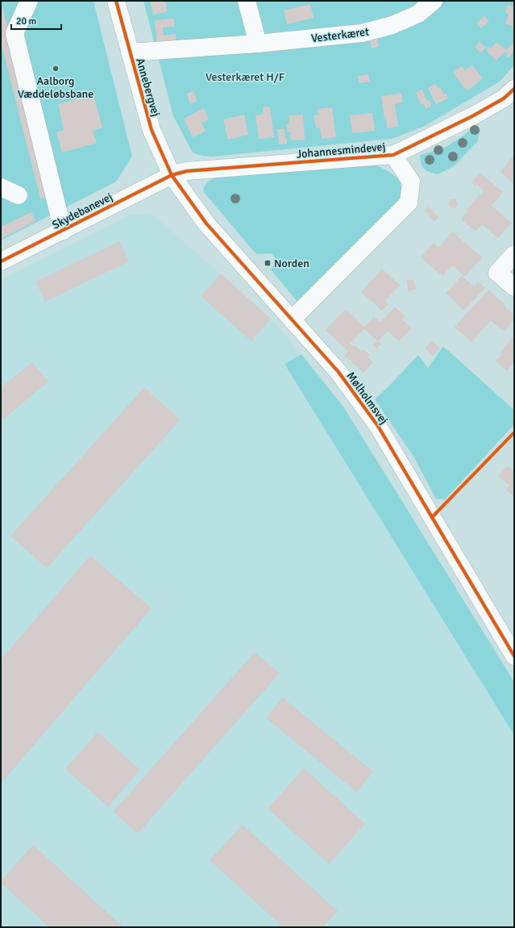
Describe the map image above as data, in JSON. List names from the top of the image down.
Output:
{
  "streets": {
    "street": [
      "Vesterkæret",
      "Annebergvej",
      "Johannesmindevej",
      "Skydebanevej",
      "Mølholmsvej"
    ]
  },
  "crossings": [
    ["Vesterkæret", "Annebergvej"],
    ["Annebergvej", "Johannesmindevej"],
    ["Annebergvej", "Skydebanevej"],
    ["Annebergvej", "Mølholmsvej"],
    ["Johannesmindevej", "Skydebanevej"],
    ["Johannesmindevej", "Mølholmsvej"],
    ["Skydebanevej", "Mølholmsvej"]
  ],
  "parks": ["Vesterkæret H/F"],
  "places": {
    "other": ["Aalborg Væddeløbsbane"],
    "transit": ["Norden"]
  },
  "scale_bar": "20 m"
}
